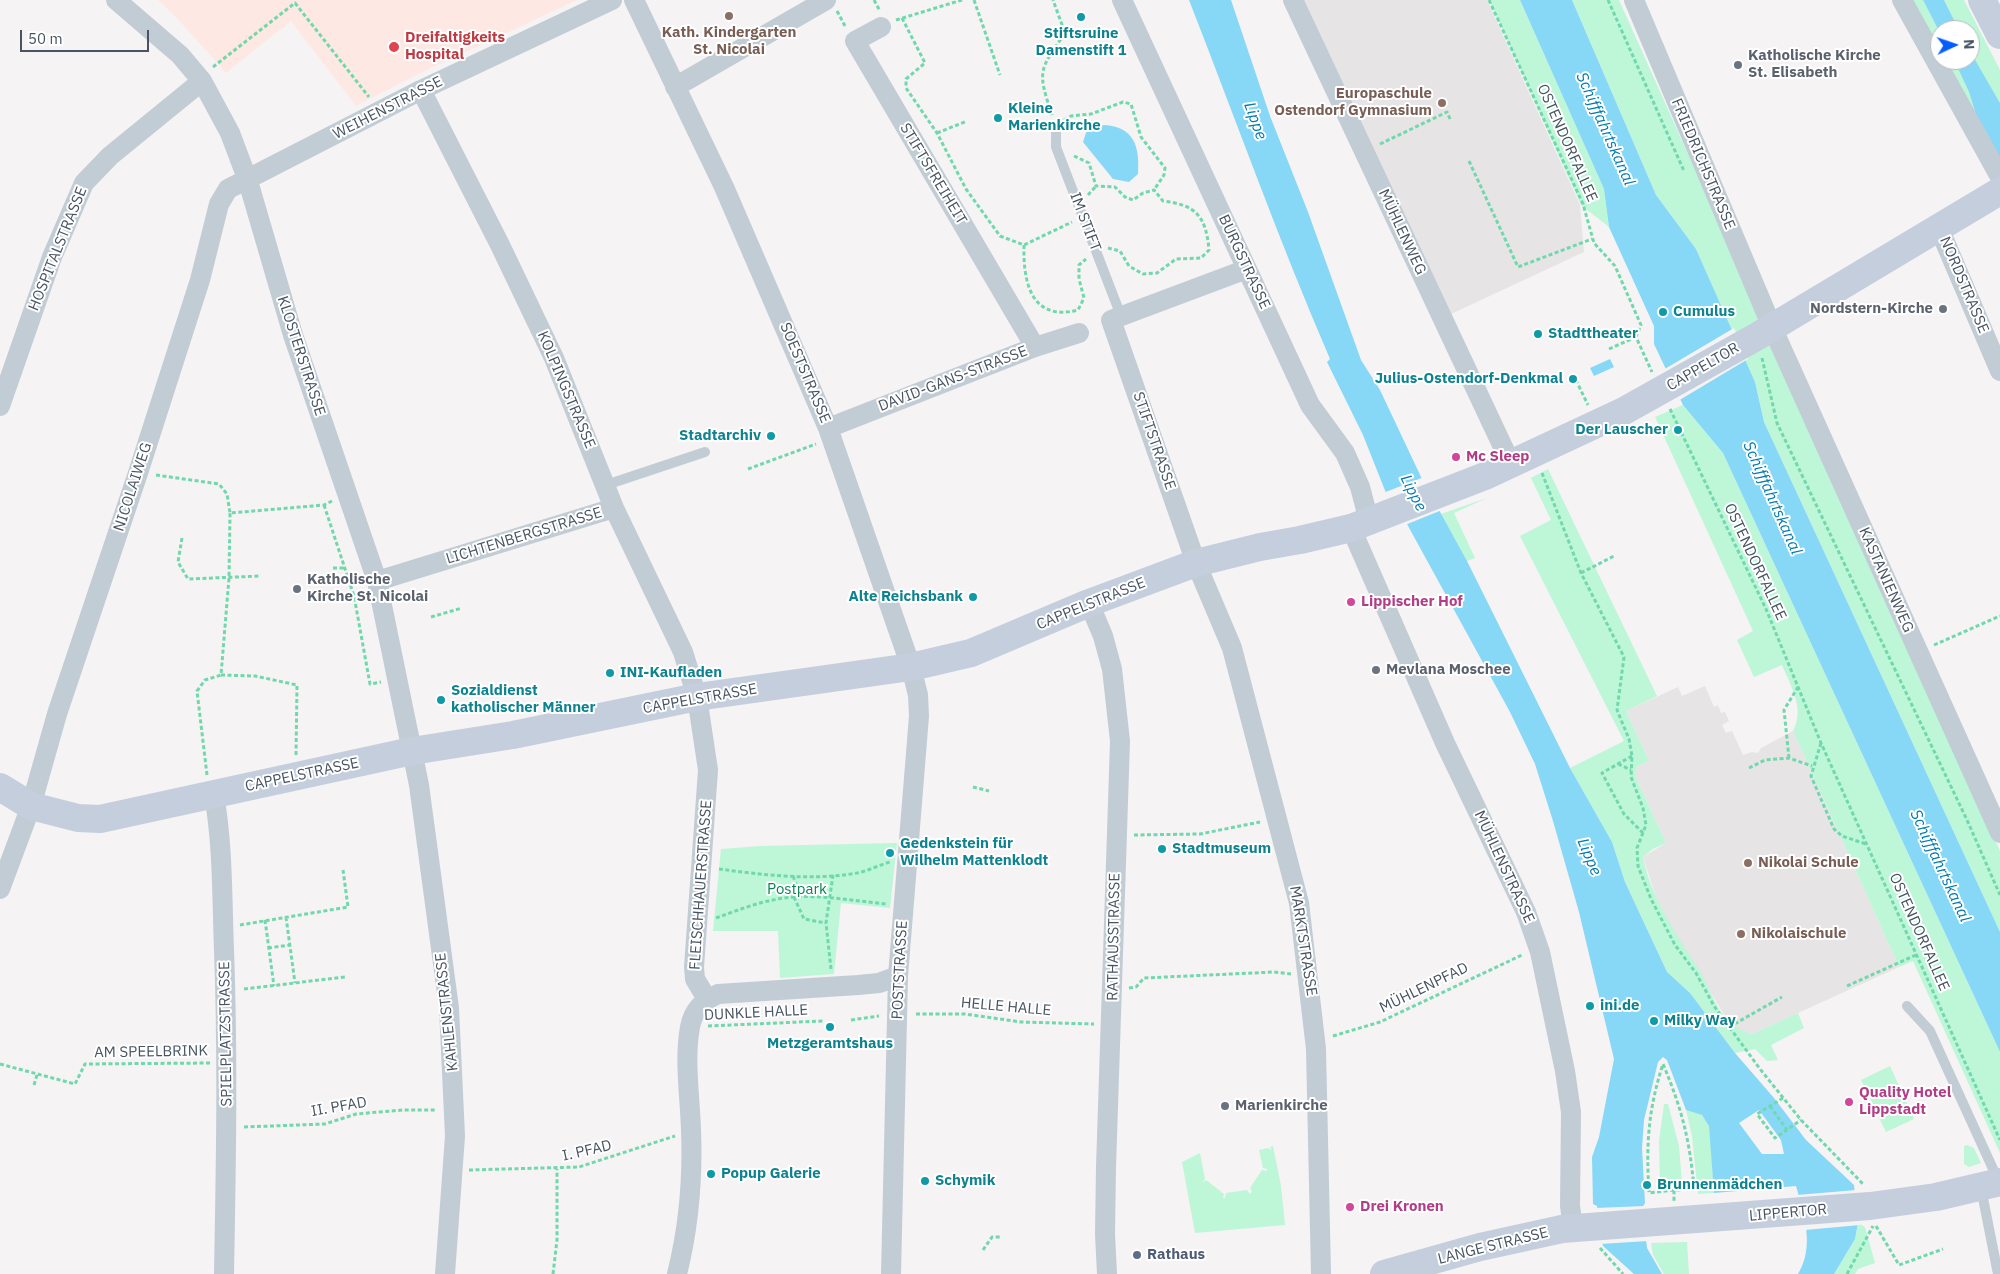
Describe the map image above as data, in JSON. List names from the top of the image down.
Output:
{
  "streets": {
    "street": [
      "WEIHENSTRASSE",
      "FRIEDRICHSTRASSE",
      "STIFTSFREIHEIT",
      "MÜHLENWEG",
      "HOSPITALSTRASSE",
      "BURGSTRASSE",
      "NORDSTRASSE",
      "KLOSTERSTRASSE",
      "CAPPELTOR",
      "SOESTSTRASSE",
      "DAVID-GANS-STRASSE",
      "KOLPINGSTRASSE",
      "STIFTSTRASSE",
      "NICOLAIWEG",
      "LICHTENBERGSTRASSE",
      "KASTANIENWEG",
      "CAPPELSTRASSE",
      "MÜHLENSTRASSE",
      "FLEISCHHAUERSTRASSE",
      "RATHAUSSTRASSE",
      "MARKTSTRASSE",
      "POSTSTRASSE",
      "KAHLENSTRASSE",
      "SPIELPLATZSTRASSE",
      "LIPPERTOR",
      "LANGE STRASSE"
    ],
    "lane": ["IM STIFT"],
    "path": [
      "OSTENDORFALLEE",
      "MÜHLENPFAD",
      "HELLE HALLE",
      "DUNKLE HALLE",
      "AM SPEELBRINK",
      "II. PFAD",
      "I. PFAD"
    ]
  },
  "crossings": [
    ["WEIHENSTRASSE", "KLOSTERSTRASSE"],
    ["WEIHENSTRASSE", "KOLPINGSTRASSE"],
    ["WEIHENSTRASSE", "NICOLAIWEG"],
    ["OSTENDORFALLEE", "CAPPELTOR"],
    ["FRIEDRICHSTRASSE", "CAPPELTOR"],
    ["FRIEDRICHSTRASSE", "KASTANIENWEG"],
    ["STIFTSFREIHEIT", "DAVID-GANS-STRASSE"],
    ["IM STIFT", "STIFTSTRASSE"],
    ["MÜHLENWEG", "CAPPELTOR"],
    ["HOSPITALSTRASSE", "KLOSTERSTRASSE"],
    ["BURGSTRASSE", "CAPPELTOR"],
    ["BURGSTRASSE", "CAPPELSTRASSE"],
    ["BURGSTRASSE", "MÜHLENSTRASSE"],
    ["NORDSTRASSE", "CAPPELTOR"],
    ["KLOSTERSTRASSE", "NICOLAIWEG"],
    ["KLOSTERSTRASSE", "LICHTENBERGSTRASSE"],
    ["KLOSTERSTRASSE", "CAPPELSTRASSE"],
    ["KLOSTERSTRASSE", "KAHLENSTRASSE"],
    ["CAPPELTOR", "KASTANIENWEG"],
    ["CAPPELTOR", "CAPPELSTRASSE"],
    ["CAPPELTOR", "MÜHLENSTRASSE"],
    ["SOESTSTRASSE", "DAVID-GANS-STRASSE"],
    ["SOESTSTRASSE", "CAPPELSTRASSE"],
    ["SOESTSTRASSE", "POSTSTRASSE"],
    ["KOLPINGSTRASSE", "LICHTENBERGSTRASSE"],
    ["KOLPINGSTRASSE", "CAPPELSTRASSE"],
    ["KOLPINGSTRASSE", "FLEISCHHAUERSTRASSE"],
    ["STIFTSTRASSE", "CAPPELSTRASSE"],
    ["STIFTSTRASSE", "MARKTSTRASSE"],
    ["NICOLAIWEG", "CAPPELSTRASSE"],
    ["CAPPELSTRASSE", "MÜHLENSTRASSE"],
    ["CAPPELSTRASSE", "FLEISCHHAUERSTRASSE"],
    ["CAPPELSTRASSE", "RATHAUSSTRASSE"],
    ["CAPPELSTRASSE", "MARKTSTRASSE"],
    ["CAPPELSTRASSE", "POSTSTRASSE"],
    ["CAPPELSTRASSE", "KAHLENSTRASSE"],
    ["CAPPELSTRASSE", "SPIELPLATZSTRASSE"],
    ["MÜHLENSTRASSE", "MÜHLENPFAD"],
    ["MÜHLENSTRASSE", "LIPPERTOR"],
    ["MÜHLENSTRASSE", "LANGE STRASSE"],
    ["RATHAUSSTRASSE", "HELLE HALLE"],
    ["MARKTSTRASSE", "MÜHLENPFAD"],
    ["POSTSTRASSE", "HELLE HALLE"],
    ["KAHLENSTRASSE", "II. PFAD"],
    ["KAHLENSTRASSE", "I. PFAD"],
    ["SPIELPLATZSTRASSE", "AM SPEELBRINK"],
    ["SPIELPLATZSTRASSE", "II. PFAD"],
    ["LIPPERTOR", "LANGE STRASSE"]
  ],
  "water": ["Lippe", "Schifffahrtskanal"],
  "parks": ["Postpark"],
  "places": [
    "Kath. Kindergarten St. Nicolai",
    "Stiftsruine Damenstift 1",
    "Dreifaltigkeits Hospital",
    "Katholische Kirche St. Elisabeth",
    "Europaschule Ostendorf Gymnasium",
    "Kleine Marienkirche",
    "Nordstern-Kirche",
    "Cumulus",
    "Stadttheater",
    "Julius-Ostendorf-Denkmal",
    "Der Lauscher",
    "Stadtarchiv",
    "Mc Sleep",
    "Katholische Kirche St. Nicolai",
    "Alte Reichsbank",
    "Lippischer Hof",
    "Mevlana Moschee",
    "INI-Kaufladen",
    "Sozialdienst katholischer Männer",
    "Stadtmuseum",
    "Gedenkstein für Wilhelm Mattenklodt",
    "Nikolai Schule",
    "Nikolaischule",
    "ini.de",
    "Milky Way",
    "Metzgeramtshaus",
    "Quality Hotel Lippstadt",
    "Marienkirche",
    "Popup Galerie",
    "Schymik",
    "Brunnenmädchen",
    "Drei Kronen",
    "Rathaus"
  ],
  "scale_bar": "50 m",
  "north": "right"
}
